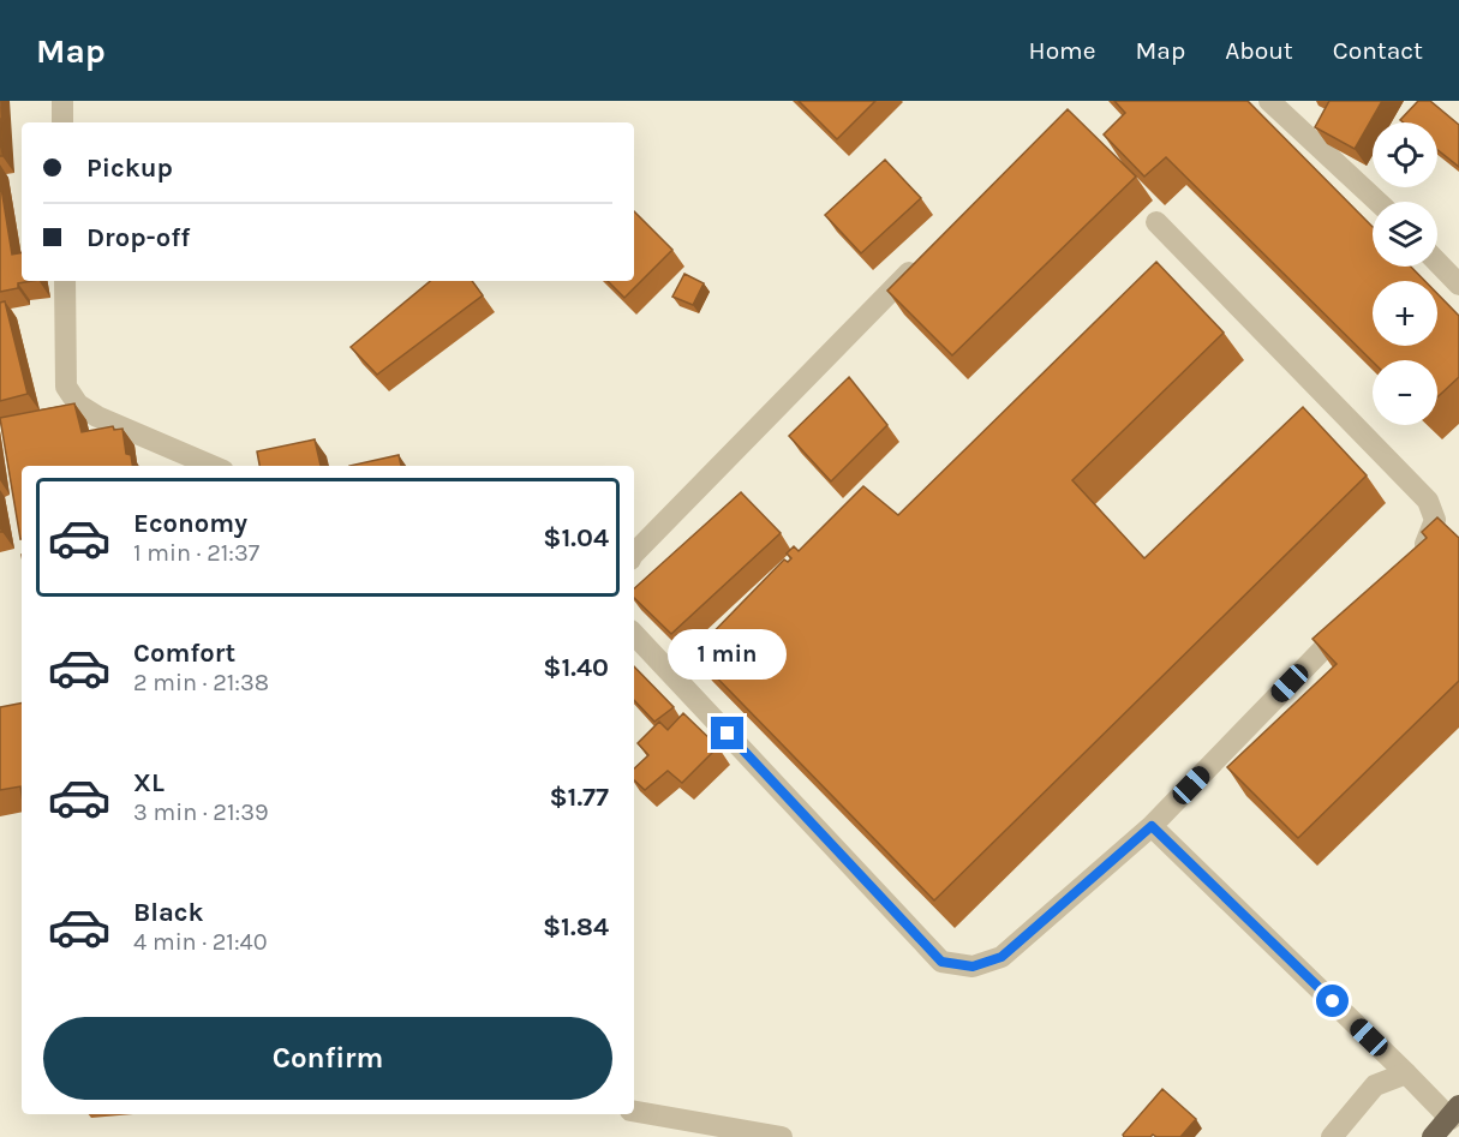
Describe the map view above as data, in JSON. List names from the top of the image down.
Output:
{
  "page": {
    "header": "Map",
    "nav": [
      "Home",
      "Map",
      "About",
      "Contact"
    ],
    "map_buttons": ["+", "−"],
    "banner": ["Pickup", "Drop-off"],
    "list": [
      {
        "name": "Economy",
        "note": "1 min · 21:37",
        "value": "$1.04"
      },
      {
        "name": "Comfort",
        "note": "2 min · 21:38",
        "value": "$1.40"
      },
      {
        "name": "XL",
        "note": "3 min · 21:39",
        "value": "$1.77"
      },
      {
        "name": "Black",
        "note": "4 min · 21:40",
        "value": "$1.84"
      }
    ],
    "bubble": "1 min",
    "buttons": "Confirm"
  }
}
